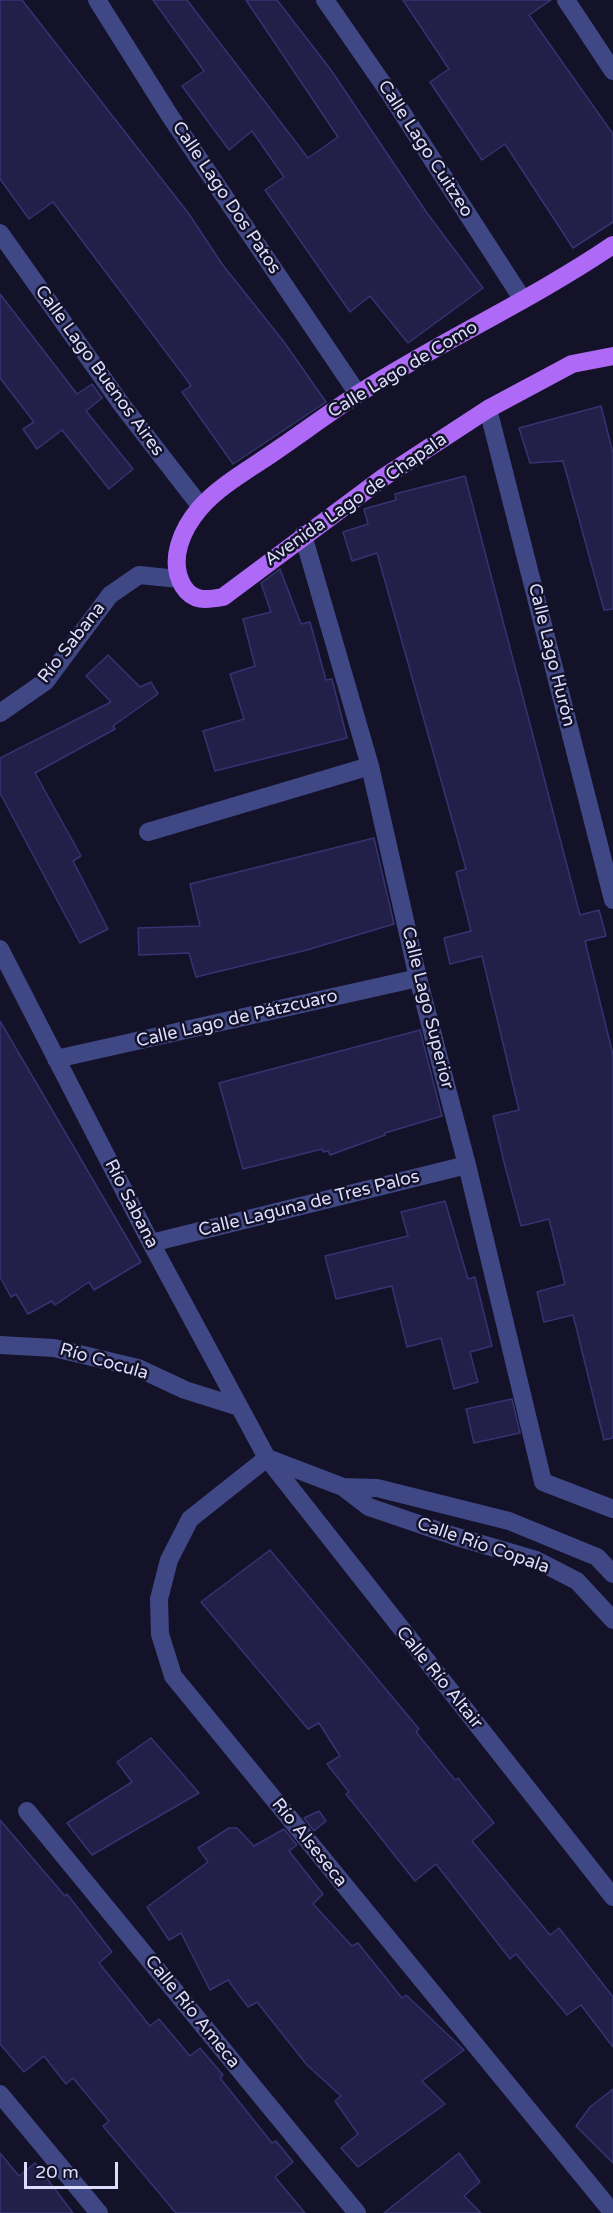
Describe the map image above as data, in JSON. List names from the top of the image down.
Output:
{
  "streets": {
    "main road": ["Calle Lago de Como", "Avenida Lago de Chapala"],
    "street": [
      "Calle Lago Cuitzeo",
      "Calle Lago Dos Patos",
      "Calle Lago Buenos Aires",
      "Río Sabana",
      "Calle Lago Hurón",
      "Calle Lago Superior",
      "Calle Lago de Pátzcuaro",
      "Calle Laguna de Tres Palos",
      "Río Cocula",
      "Calle Río Copala",
      "Calle Río Altair",
      "Río Alseseca",
      "Calle Río Ameca"
    ]
  },
  "crossings": [
    ["Calle Lago Cuitzeo", "Calle Lago de Como"],
    ["Calle Lago Dos Patos", "Calle Lago de Como"],
    ["Calle Lago de Como", "Calle Lago Buenos Aires"],
    ["Avenida Lago de Chapala", "Río Sabana"],
    ["Avenida Lago de Chapala", "Calle Lago Hurón"],
    ["Avenida Lago de Chapala", "Calle Lago Superior"],
    ["Río Sabana", "Calle Lago de Pátzcuaro"],
    ["Río Sabana", "Calle Laguna de Tres Palos"],
    ["Río Sabana", "Río Cocula"],
    ["Río Sabana", "Calle Río Copala"],
    ["Río Sabana", "Calle Río Altair"],
    ["Río Sabana", "Río Alseseca"],
    ["Calle Lago Superior", "Calle Lago de Pátzcuaro"],
    ["Calle Lago Superior", "Calle Laguna de Tres Palos"],
    ["Calle Río Copala", "Calle Río Altair"],
    ["Calle Río Copala", "Río Alseseca"],
    ["Calle Río Altair", "Río Alseseca"]
  ],
  "scale_bar": "20 m"
}
